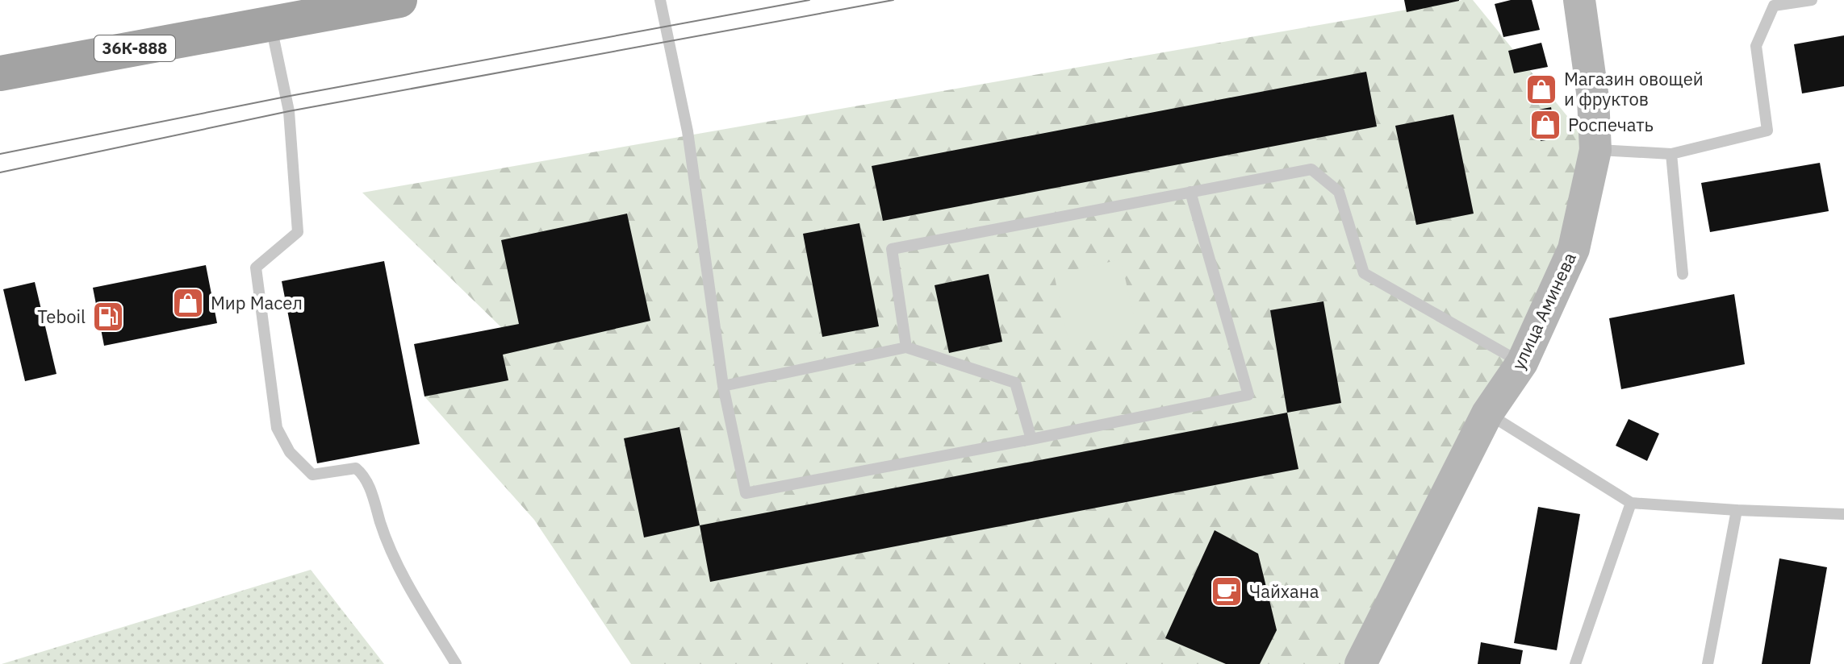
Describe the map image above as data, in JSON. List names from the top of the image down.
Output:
{
  "streets": {
    "main road": ["36К-888"],
    "street": ["улица Аминева"]
  },
  "places": {
    "shop": ["Магазин овощей и фруктов", "Роспечать", "Мир Масел"],
    "fuel station": ["Teboil"],
    "cafe": ["Чайхана"]
  }
}
